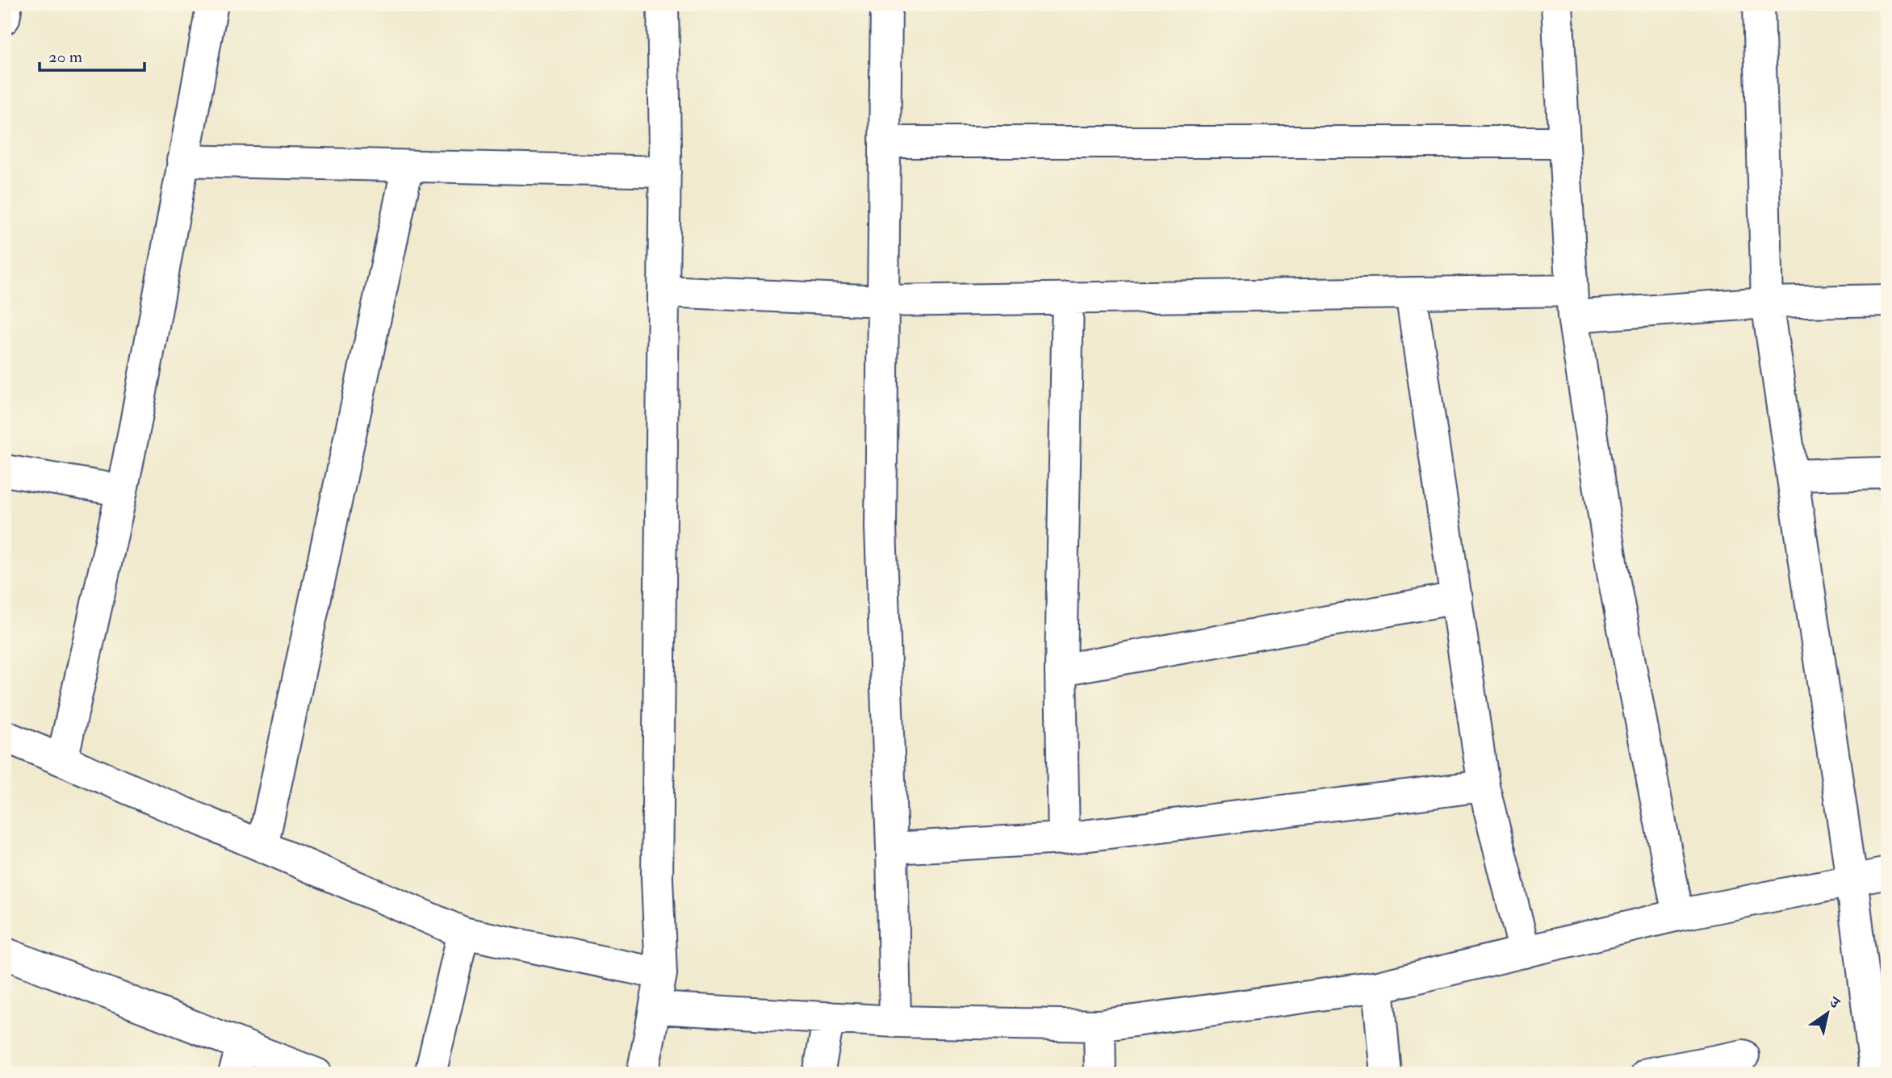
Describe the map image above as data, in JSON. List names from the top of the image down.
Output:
{
  "scale_bar": "20 m",
  "north": "top right"
}
